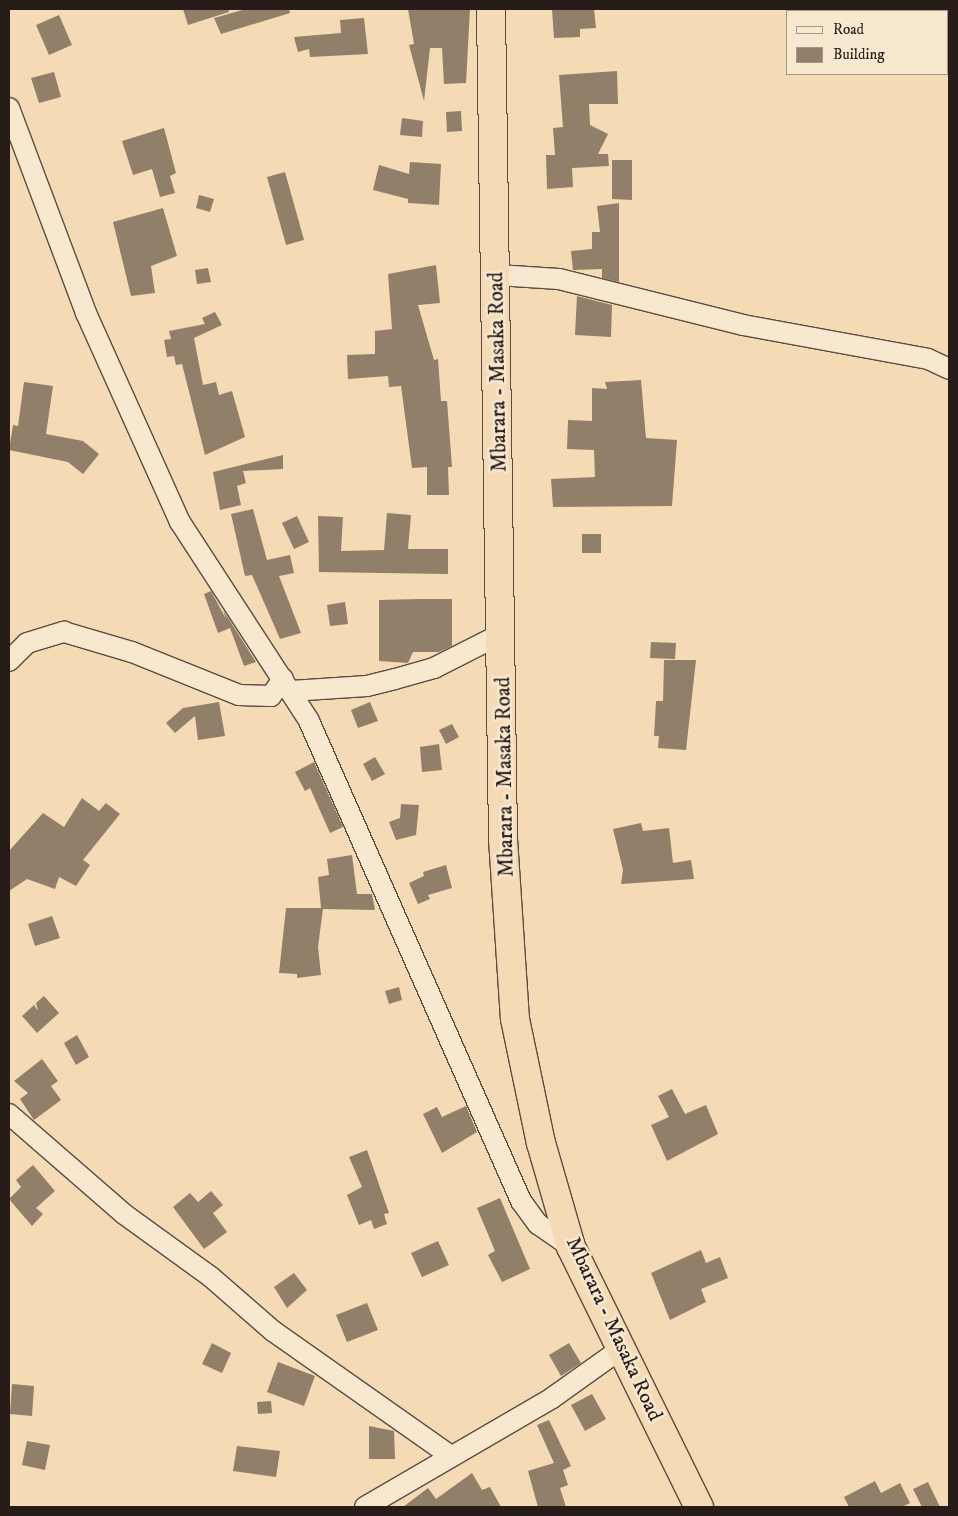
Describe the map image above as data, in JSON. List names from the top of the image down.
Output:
{
  "streets": {
    "highway": ["Mbarara - Masaka Road"]
  },
  "legend": ["Road", "Building"]
}
